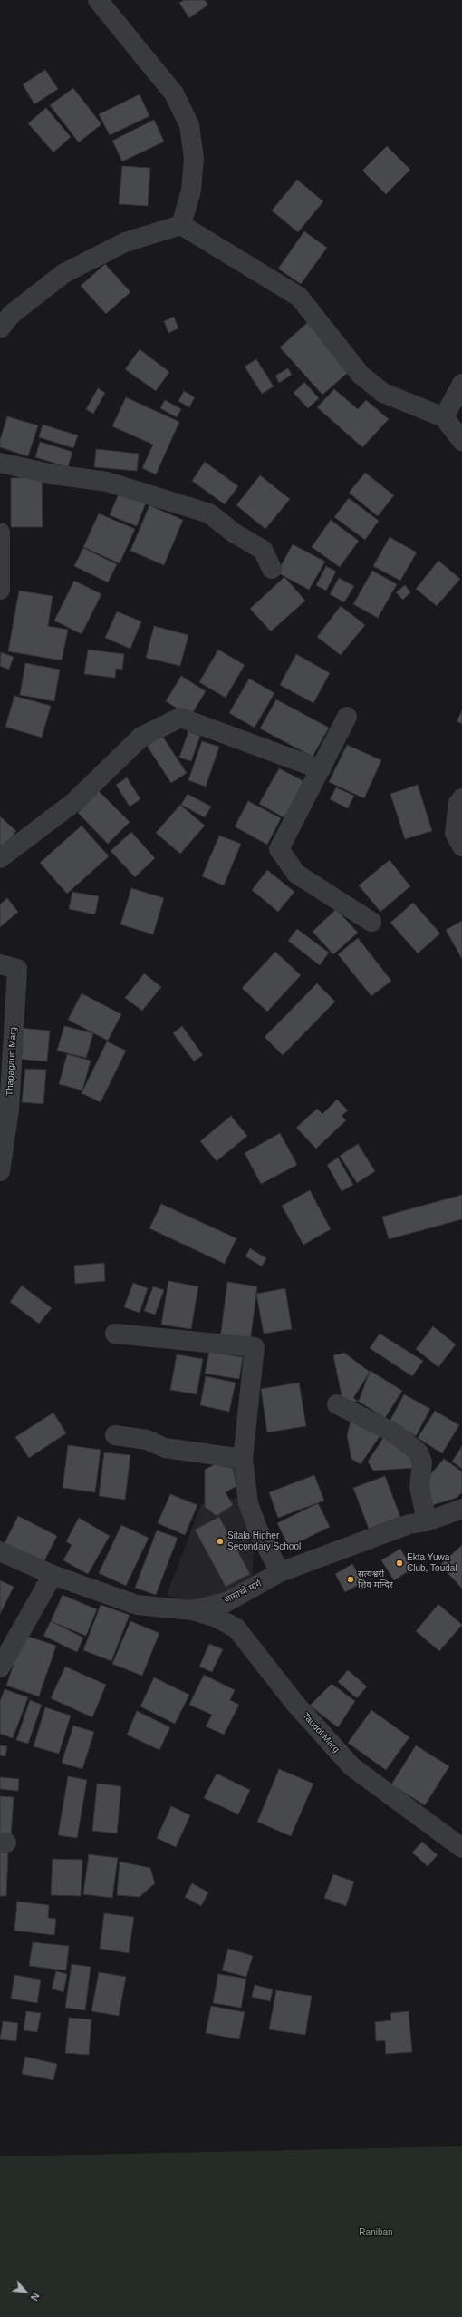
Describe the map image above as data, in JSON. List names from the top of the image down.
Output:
{
  "streets": {
    "street": ["Thapagaun Marg", "जामाचो मार्ग", "Taudol Marg"]
  },
  "crossings": [
    ["जामाचो मार्ग", "Taudol Marg"]
  ],
  "parks": ["Raniban"],
  "places": ["Sitala Higher Secondary School", "Ekta Yuwa Club, Toudal", "सत्यश्वरी शिव मन्दिर"],
  "north": "bottom right"
}
